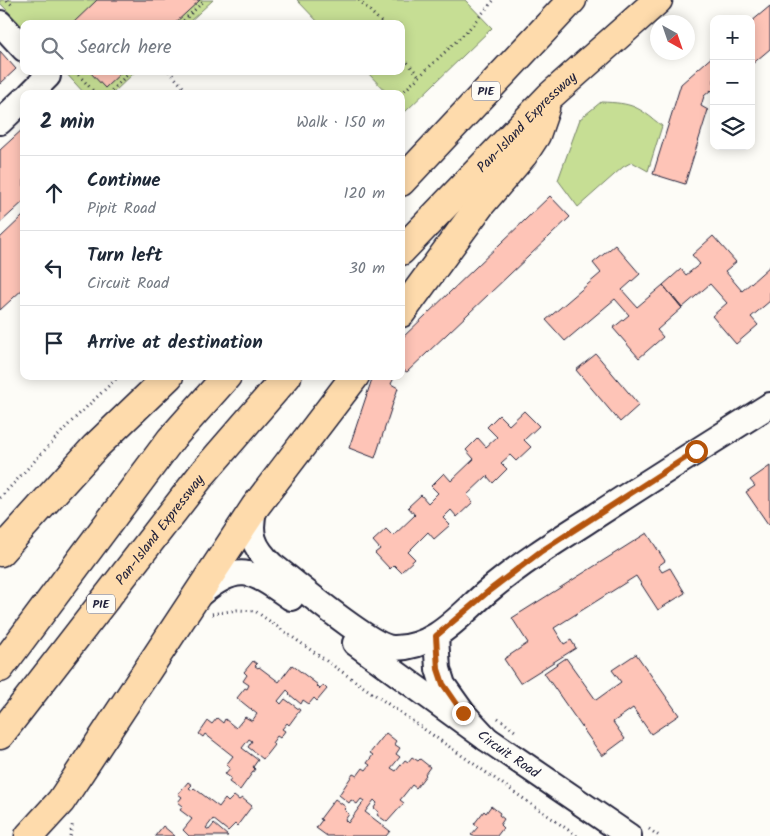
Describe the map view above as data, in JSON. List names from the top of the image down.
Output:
{
  "streets": {
    "highway": ["PIE", "Pan-Island Expressway"],
    "street": ["Circuit Road"]
  },
  "north": "bottom right",
  "page": {
    "map_buttons": ["+", "−"],
    "search": "Search here",
    "heading": ["2 min", "Walk · 150 m"],
    "list": [
      ["Continue", "Pipit Road", "120 m"],
      ["Turn left", "Circuit Road", "30 m"],
      "Arrive at destination"
    ]
  }
}
